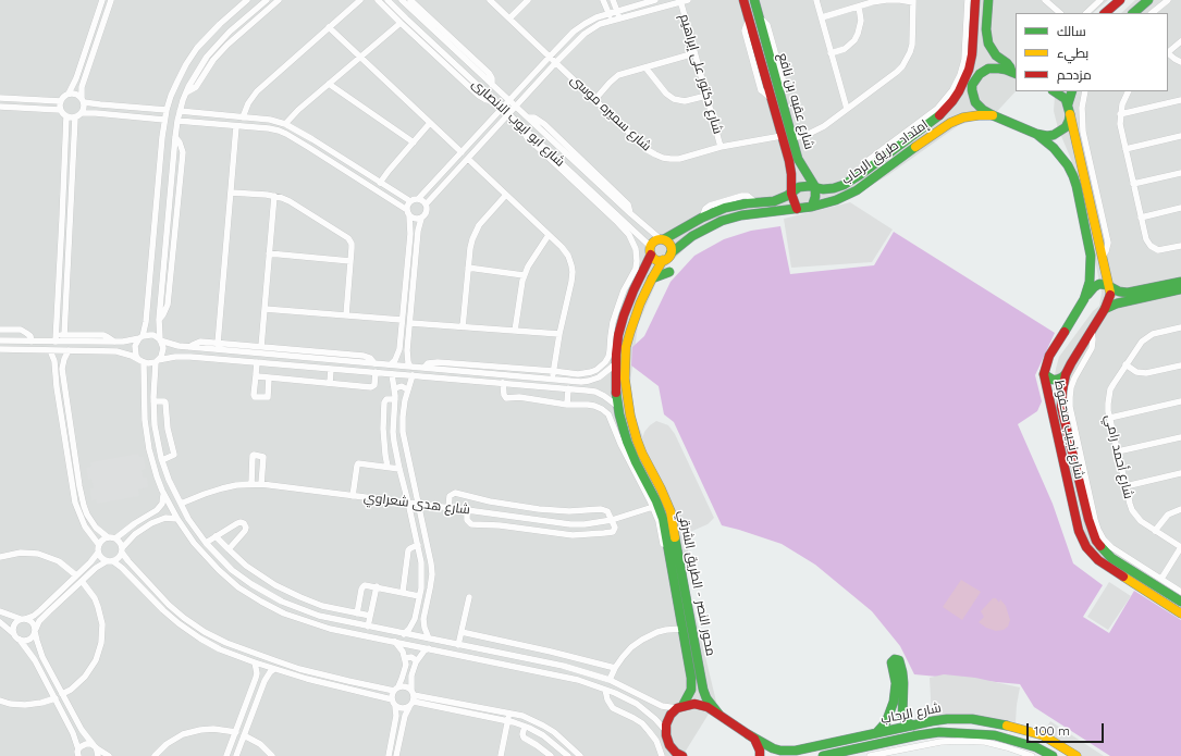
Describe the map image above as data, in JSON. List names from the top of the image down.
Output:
{
  "streets": {
    "street": [
      "شارع دكتور على إبراهيم",
      "شارع عقبه بن نافع",
      "شارع سميره موسى",
      "شارع ابو ايوب الانصارى",
      "إمتداد طريق الرحاب",
      "شارع نجيب محفوظ",
      "شارع أحمد رامي",
      "شارع هدى شعراوي",
      "محور النصر - الطريق الشرقي",
      "شارع الرحاب"
    ]
  },
  "crossings": [
    ["شارع دكتور على إبراهيم", "شارع سميره موسى"],
    ["شارع عقبه بن نافع", "شارع سميره موسى"],
    ["شارع عقبه بن نافع", "إمتداد طريق الرحاب"],
    ["شارع ابو ايوب الانصارى", "إمتداد طريق الرحاب"],
    ["شارع ابو ايوب الانصارى", "محور النصر - الطريق الشرقي"],
    ["إمتداد طريق الرحاب", "محور النصر - الطريق الشرقي"],
    ["محور النصر - الطريق الشرقي", "شارع الرحاب"]
  ],
  "legend": ["سالك", "بطيء", "مزدحم"],
  "scale_bar": "100 m"
}
